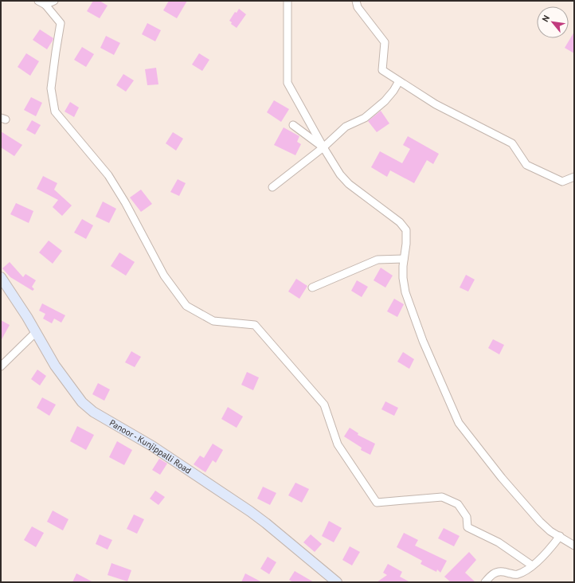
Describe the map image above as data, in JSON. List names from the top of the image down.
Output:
{
  "streets": {
    "main road": ["Panoor - Kunjippalli Road"]
  },
  "north": "top left"
}
